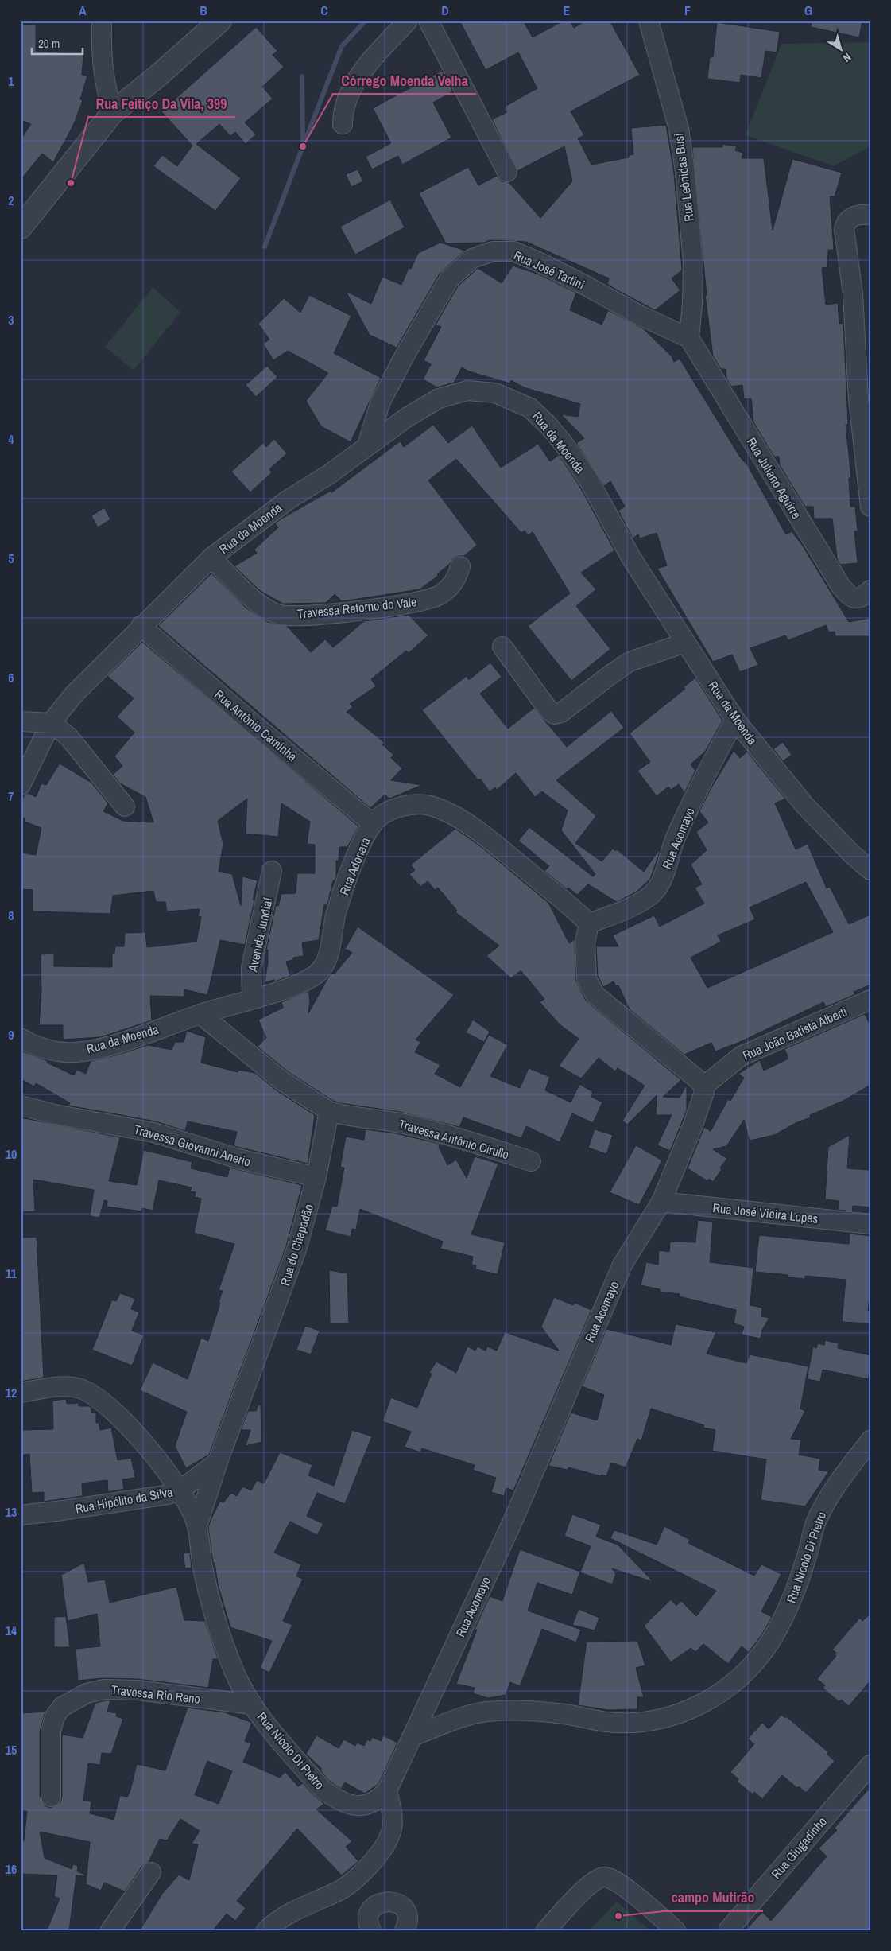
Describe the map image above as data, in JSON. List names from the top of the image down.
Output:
{
  "streets": {
    "street": [
      "Rua Leônidas Busi",
      "Rua José Tartini",
      "Rua da Moenda",
      "Rua Juliano Aguirre",
      "Travessa Retorno do Vale",
      "Rua Antônio Caminha",
      "Rua Acomayo",
      "Rua Adonara",
      "Avenida Jundiaí",
      "Rua João Batista Alberti",
      "Travessa Antônio Cirullo",
      "Travessa Giovanni Anerio",
      "Rua José Vieira Lopes",
      "Rua do Chapadão",
      "Rua Hipólito da Silva",
      "Rua Nicolo Di Pietro",
      "Travessa Rio Reno",
      "Rua Gingadinho"
    ]
  },
  "crossings": [
    ["Rua Leônidas Busi", "Rua José Tartini"],
    ["Rua Leônidas Busi", "Rua Juliano Aguirre"],
    ["Rua José Tartini", "Rua da Moenda"],
    ["Rua José Tartini", "Rua Juliano Aguirre"],
    ["Rua da Moenda", "Travessa Retorno do Vale"],
    ["Rua da Moenda", "Rua Antônio Caminha"],
    ["Rua da Moenda", "Rua Acomayo"],
    ["Rua da Moenda", "Rua Adonara"],
    ["Rua Antônio Caminha", "Rua Adonara"],
    ["Rua Acomayo", "Rua Adonara"],
    ["Rua Acomayo", "Rua João Batista Alberti"],
    ["Rua Acomayo", "Rua José Vieira Lopes"],
    ["Rua Acomayo", "Rua Nicolo Di Pietro"],
    ["Rua Adonara", "Avenida Jundiaí"],
    ["Travessa Antônio Cirullo", "Rua do Chapadão"],
    ["Travessa Giovanni Anerio", "Rua do Chapadão"],
    ["Rua do Chapadão", "Rua Hipólito da Silva"],
    ["Rua do Chapadão", "Rua Nicolo Di Pietro"],
    ["Rua Hipólito da Silva", "Rua Nicolo Di Pietro"],
    ["Rua Nicolo Di Pietro", "Travessa Rio Reno"]
  ],
  "places": ["Córrego Moenda Velha", "Rua Feitiço Da Vila, 399", "campo Mutirão"],
  "scale_bar": "20 m",
  "north": "bottom right",
  "grid": {
    "columns": [
      "A",
      "B",
      "C",
      "D",
      "E",
      "F",
      "G"
    ],
    "rows": [
      "1",
      "2",
      "3",
      "4",
      "5",
      "6",
      "7",
      "8",
      "9",
      "10",
      "11",
      "12",
      "13",
      "14",
      "15",
      "16"
    ]
  }
}
